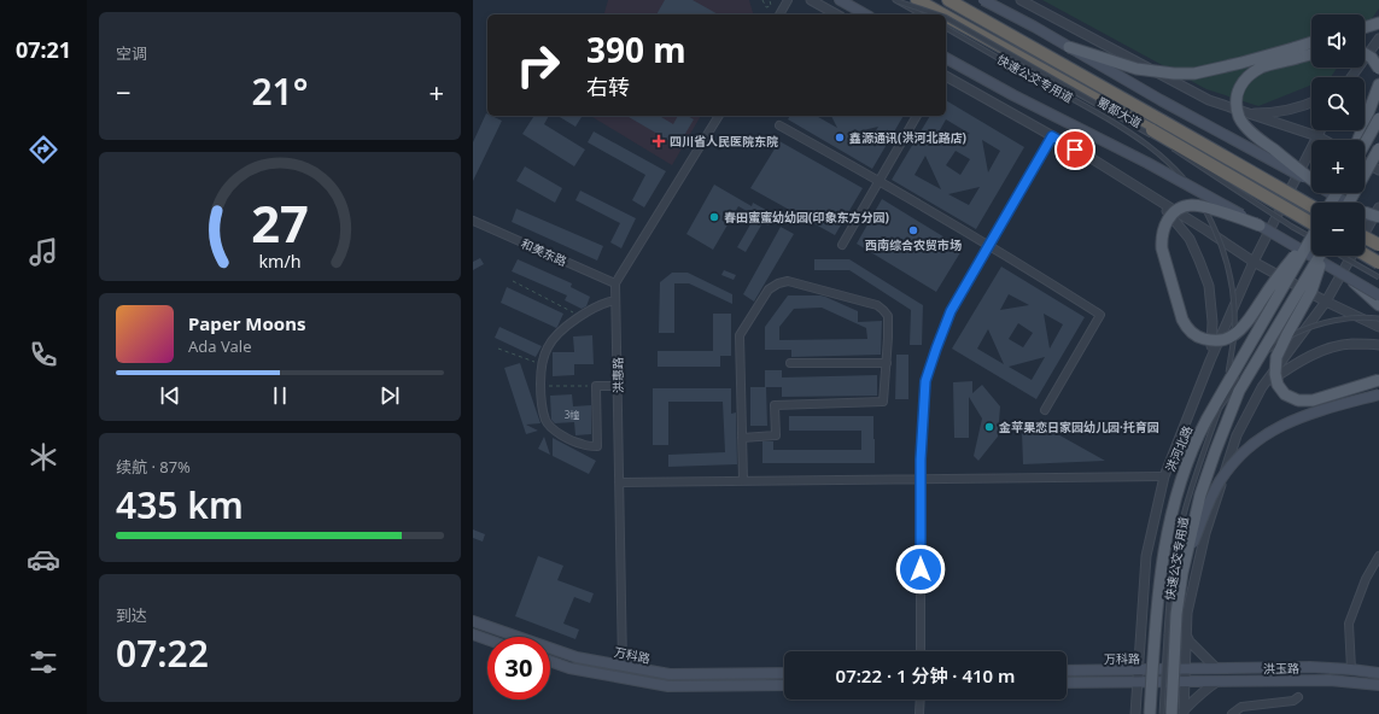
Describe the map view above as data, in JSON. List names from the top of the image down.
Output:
{
  "streets": {
    "highway": ["蜀都大道"],
    "main road": ["洪河北路", "万科路", "洪玉路"],
    "street": ["和美东路", "洪惠路"],
    "lane": ["快速公交专用道"]
  },
  "crossings": [
    ["快速公交专用道", "蜀都大道"],
    ["和美东路", "洪惠路"],
    ["洪惠路", "万科路"],
    ["万科路", "洪玉路"]
  ],
  "places": {
    "other": [
      "鑫源通讯(洪河北路店)",
      "春田蜜蜜幼幼园(印象东方分园)",
      "西南综合农贸市场",
      "金苹果恋日家园幼儿园·托育园"
    ],
    "health": ["四川省人民医院东院"]
  },
  "house_numbers": ["3幢"],
  "page": {
    "tabs": "07:21",
    "tile": [
      "空调",
      ["续航 · 87%", "435 km"],
      ["到达", "07:22"]
    ],
    "map_buttons": ["+", "−"],
    "turn": ["390 m", "右转"],
    "heat": ["−", "21°", "+"],
    "song": ["Paper Moons", "Ada Vale"],
    "limit": "30",
    "trip": "07:22 · 1 分钟 · 410 m",
    "gauge": ["27", "km/h"]
  }
}
